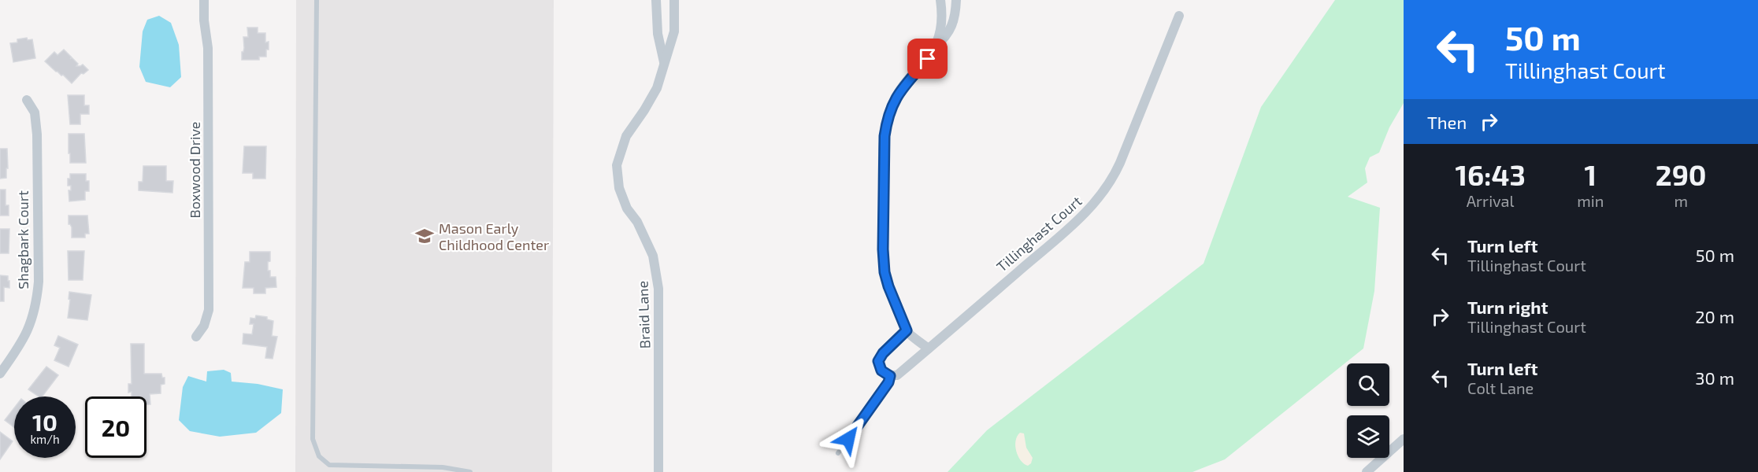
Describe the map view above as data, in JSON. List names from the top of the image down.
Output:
{
  "streets": {
    "street": [
      "Boxwood Drive",
      "Tillinghast Court",
      "Shagbark Court",
      "Braid Lane"
    ]
  },
  "places": {
    "school or university": ["Mason Early Childhood Center"]
  },
  "page": {
    "turn": ["50 m", "Tillinghast Court"],
    "then": "Then",
    "eta": [
      "16:43",
      "Arrival",
      "1",
      "min",
      "290",
      "m"
    ],
    "list": [
      {
        "name": "Turn left",
        "note": "Tillinghast Court",
        "value": "50 m"
      },
      {
        "name": "Turn right",
        "note": "Tillinghast Court",
        "value": "20 m"
      },
      {
        "name": "Turn left",
        "note": "Colt Lane",
        "value": "30 m"
      }
    ],
    "speed": "10 km/h",
    "limit": "20"
  }
}
